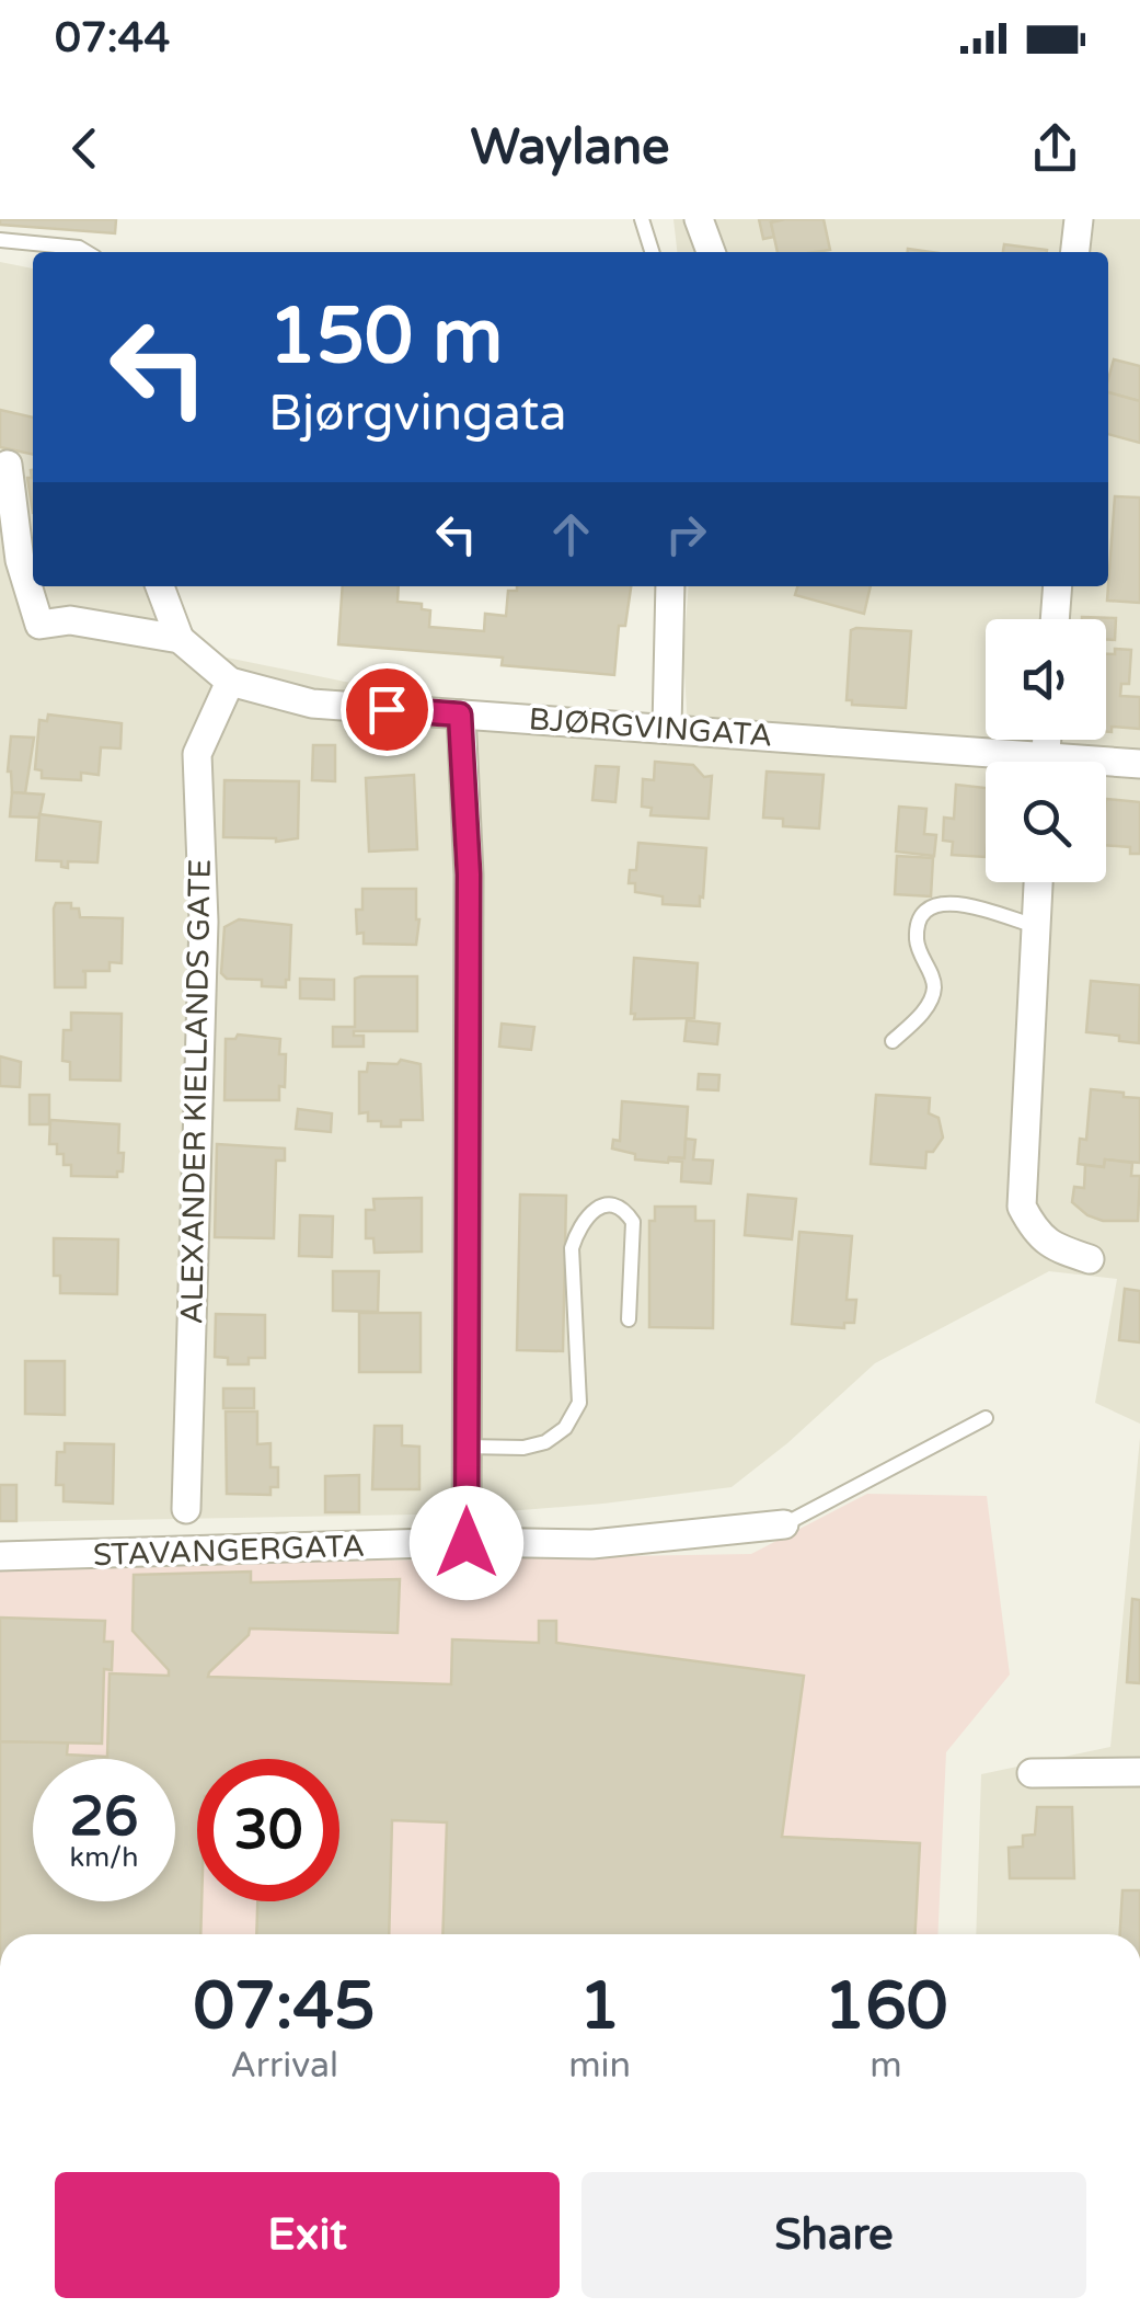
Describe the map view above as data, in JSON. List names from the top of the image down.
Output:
{
  "streets": {
    "street": ["BJØRGVINGATA", "ALEXANDER KIELLANDS GATE", "STAVANGERGATA"]
  },
  "crossings": [
    ["BJØRGVINGATA", "ALEXANDER KIELLANDS GATE"]
  ],
  "page": {
    "status": "07:44",
    "header": "Waylane",
    "turn": ["150 m", "Bjørgvingata"],
    "speed": "26 km/h",
    "limit": "30",
    "eta": [
      "07:45",
      "Arrival",
      "1",
      "min",
      "160",
      "m"
    ],
    "buttons": ["Exit", "Share"]
  }
}
